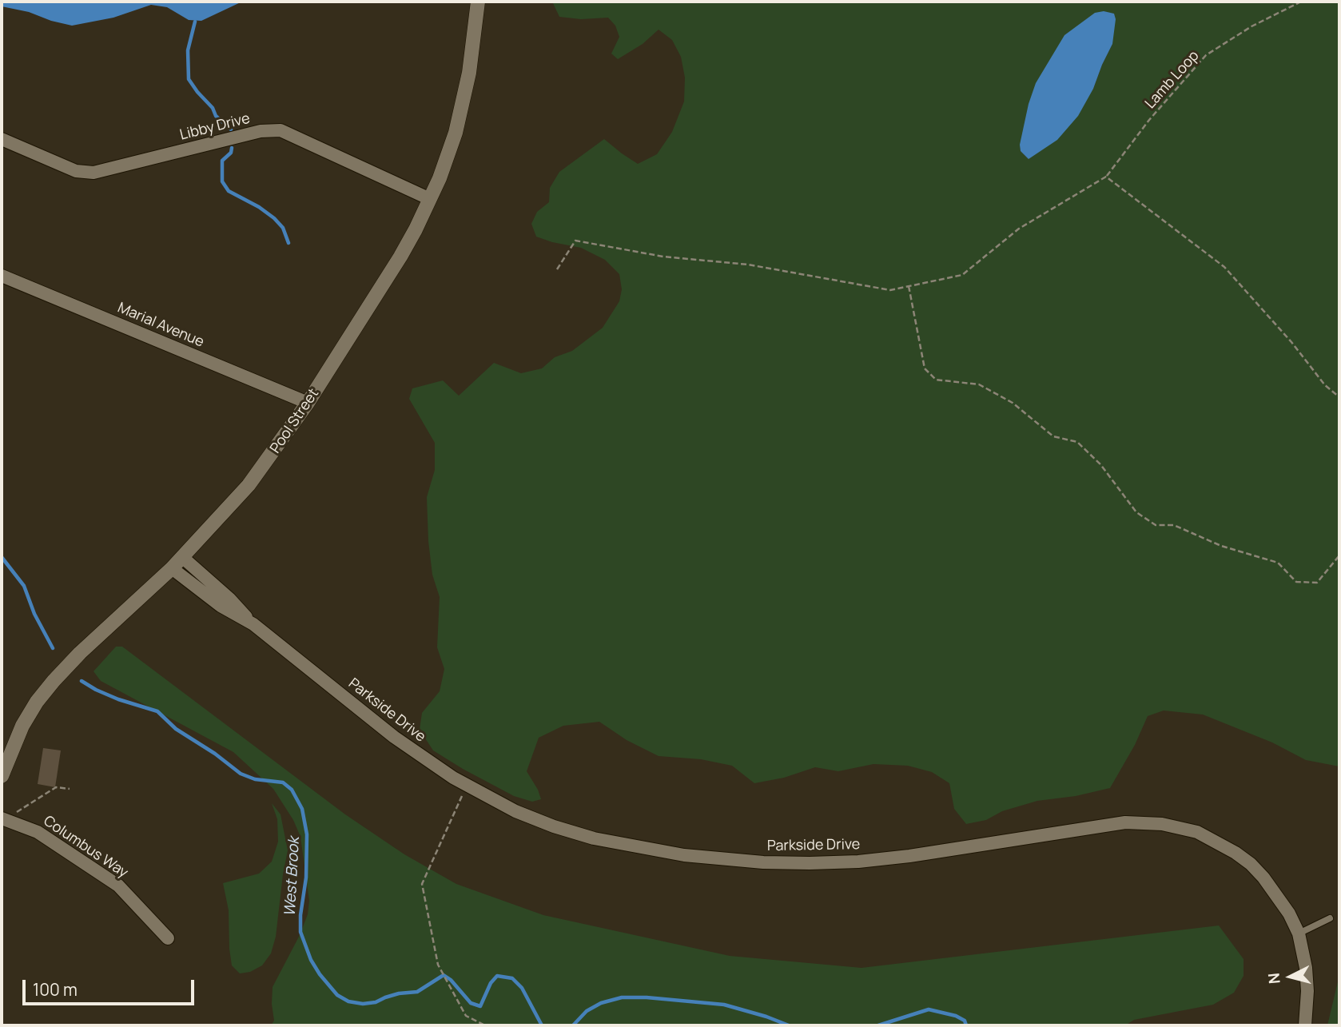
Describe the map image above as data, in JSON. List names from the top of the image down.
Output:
{
  "streets": {
    "main road": ["Pool Street"],
    "street": [
      "Libby Drive",
      "Marial Avenue",
      "Parkside Drive",
      "Columbus Way"
    ],
    "path": ["Lamb Loop"]
  },
  "crossings": [
    ["Libby Drive", "Pool Street"],
    ["Marial Avenue", "Pool Street"],
    ["Pool Street", "Parkside Drive"]
  ],
  "water": ["West Brook"],
  "scale_bar": "100 m",
  "north": "left"
}
